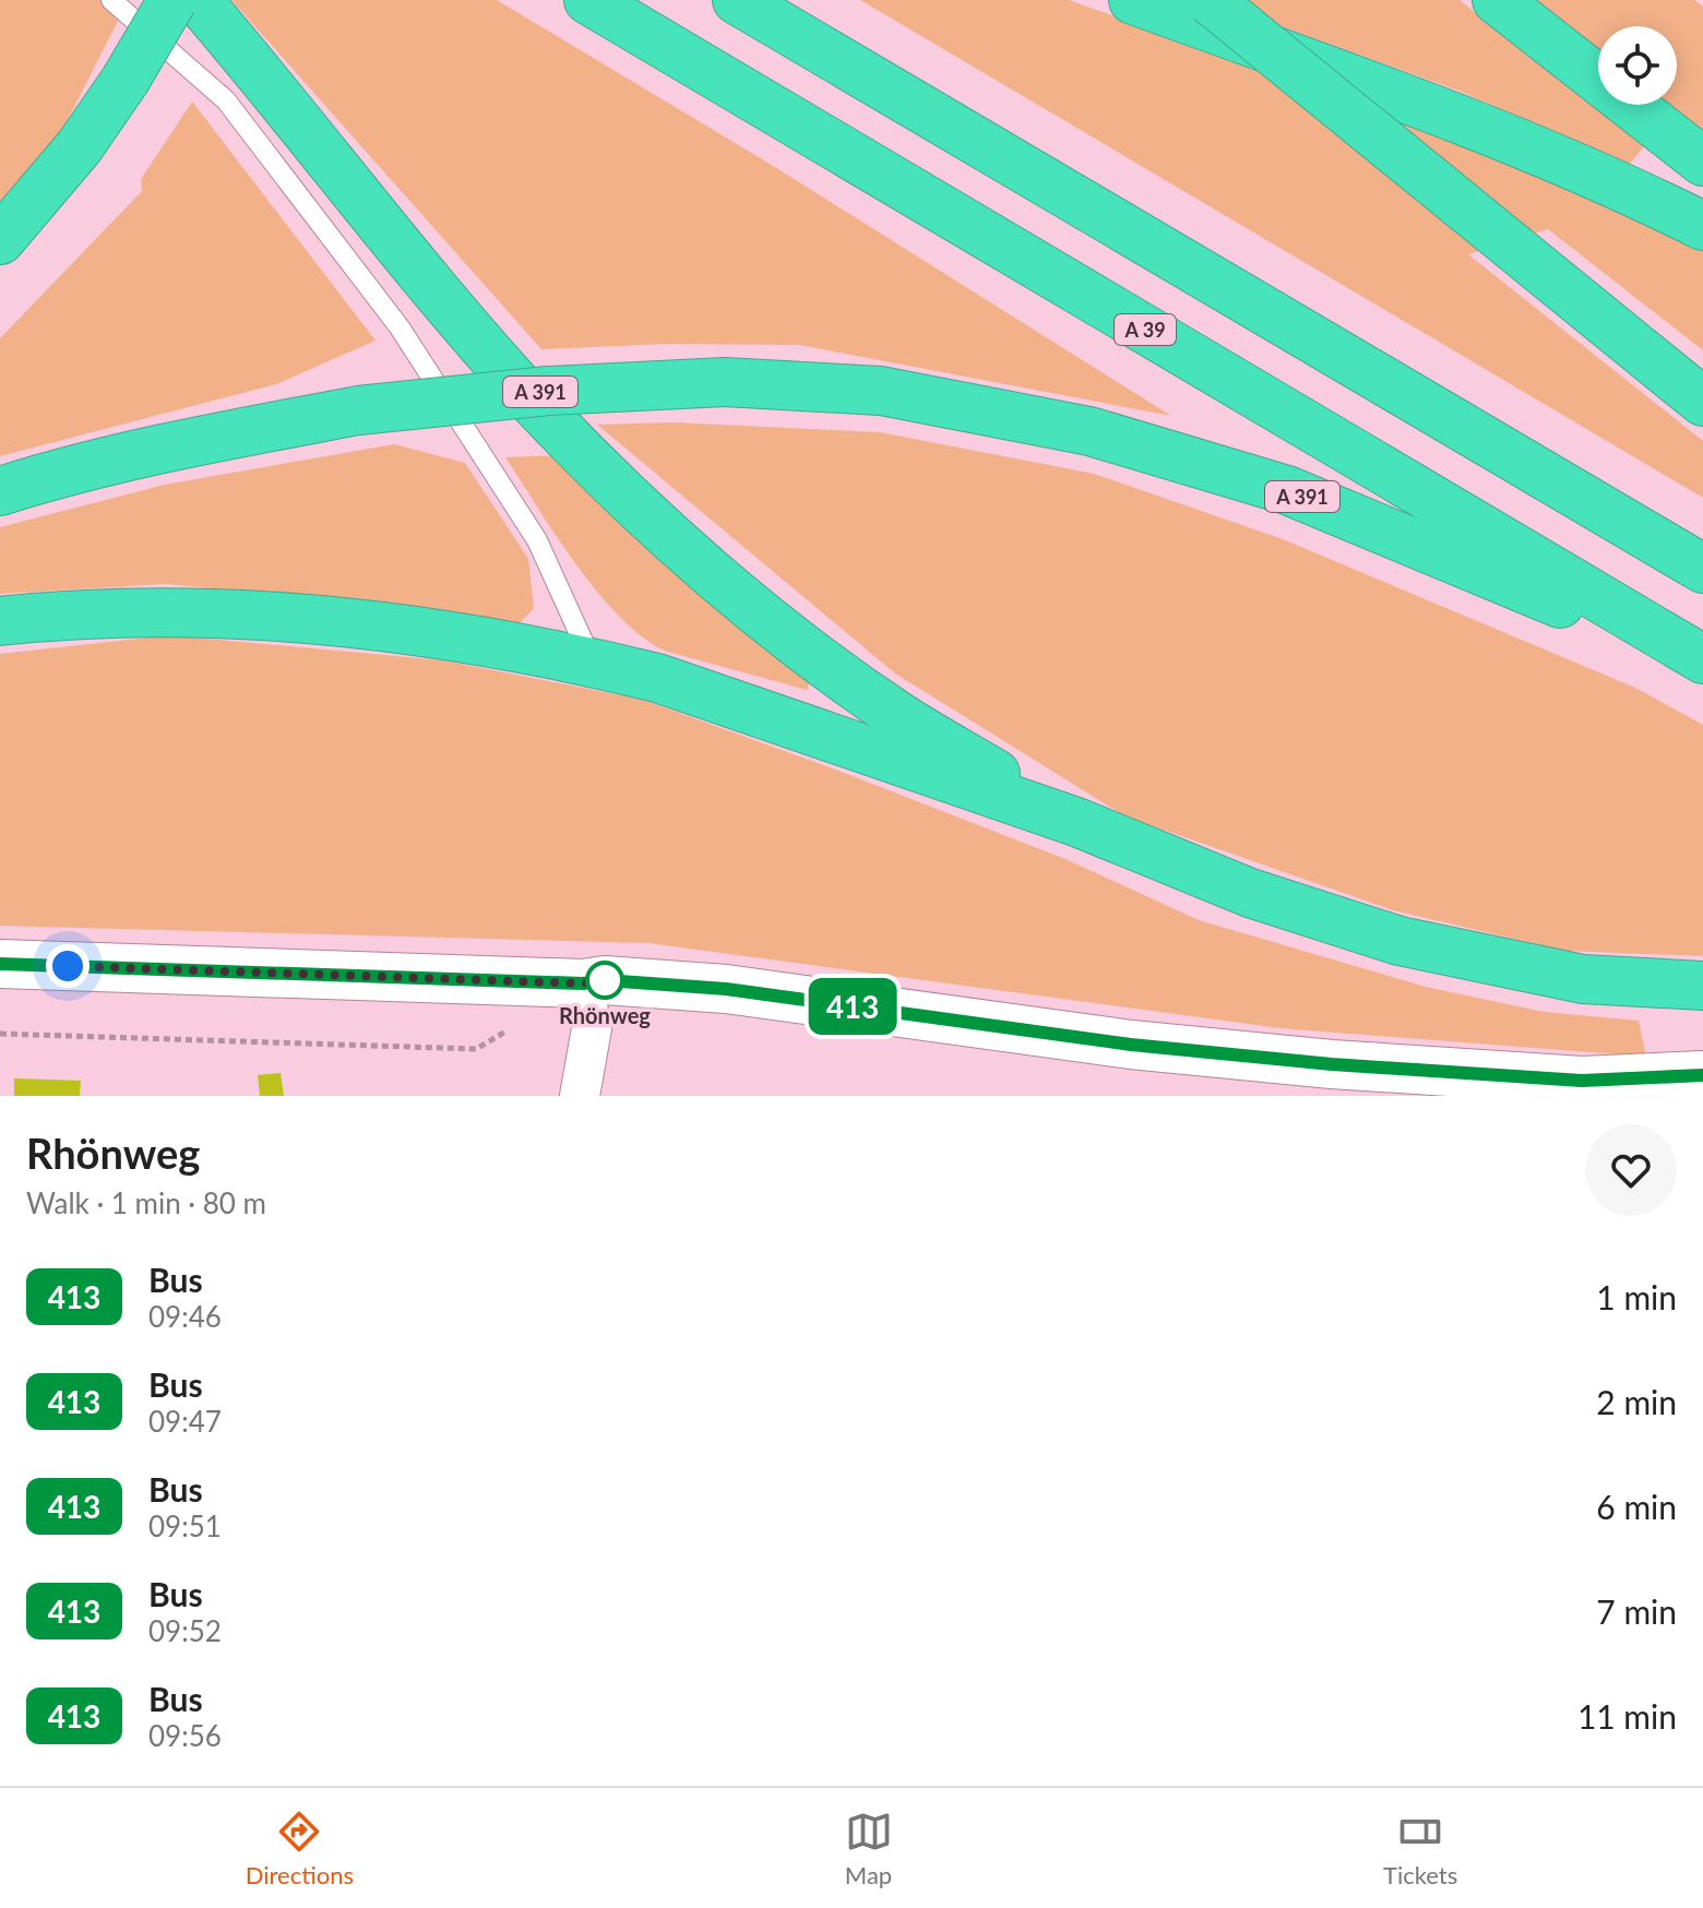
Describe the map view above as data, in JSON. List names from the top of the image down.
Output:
{
  "streets": {
    "highway": ["A 39", "A 391"]
  },
  "crossings": [
    ["A 39", "A 391"]
  ],
  "places": ["Rhönweg"],
  "lines": ["bus line 413"],
  "page": {
    "on_map": "413",
    "heading": ["Rhönweg", "Walk · 1 min · 80 m"],
    "list": [
      {
        "mark": "413",
        "name": "Bus",
        "note": "09:46",
        "value": "1 min"
      },
      {
        "mark": "413",
        "name": "Bus",
        "note": "09:47",
        "value": "2 min"
      },
      {
        "mark": "413",
        "name": "Bus",
        "note": "09:51",
        "value": "6 min"
      },
      {
        "mark": "413",
        "name": "Bus",
        "note": "09:52",
        "value": "7 min"
      },
      {
        "mark": "413",
        "name": "Bus",
        "note": "09:56",
        "value": "11 min"
      }
    ],
    "tabs": ["Directions", "Map", "Tickets"]
  }
}
